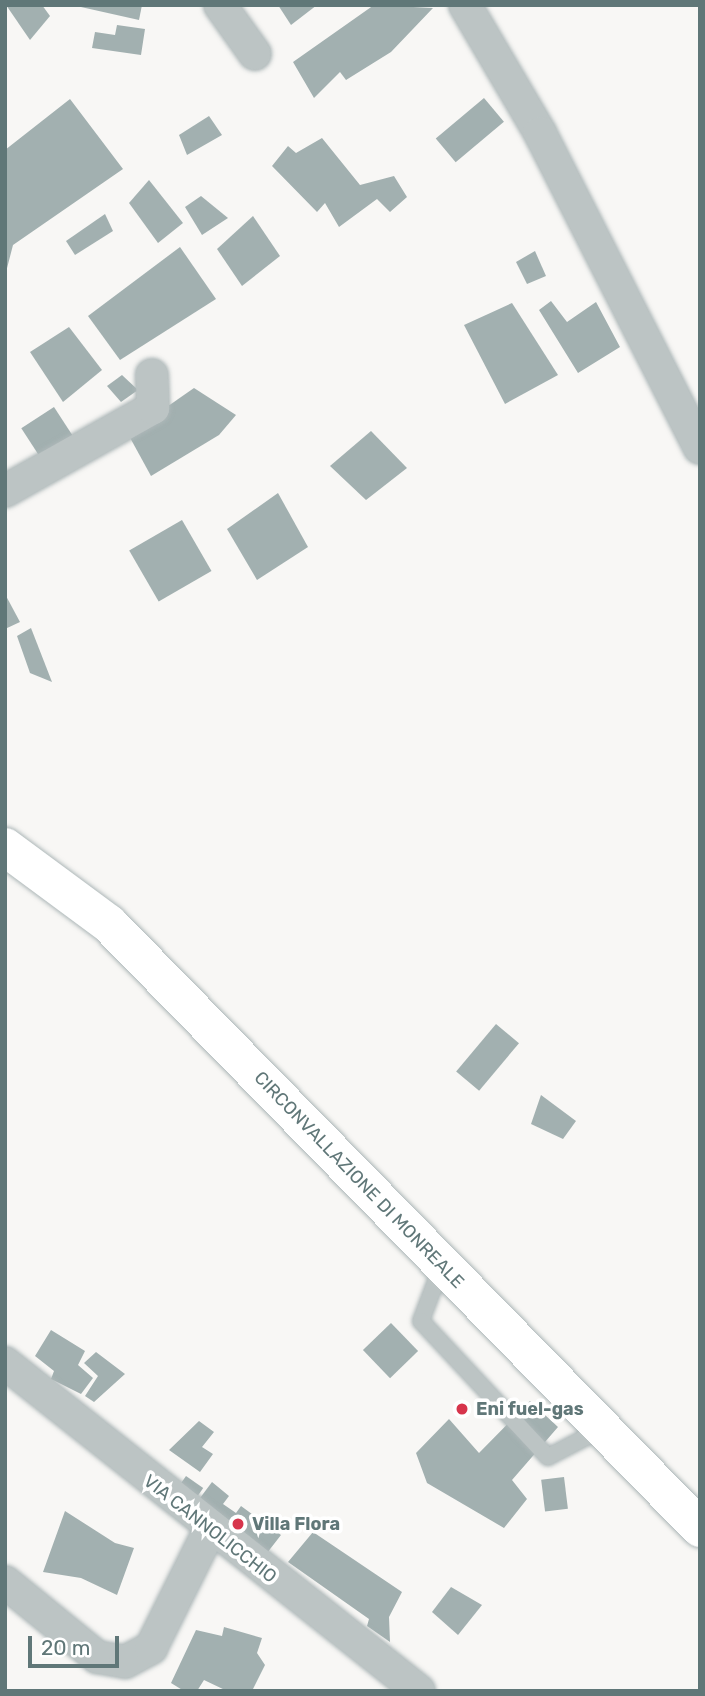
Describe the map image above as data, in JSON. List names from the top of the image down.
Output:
{
  "streets": {
    "main road": ["CIRCONVALLAZIONE DI MONREALE"],
    "street": ["VIA CANNOLICCHIO"]
  },
  "places": ["Eni fuel-gas", "Villa Flora"],
  "scale_bar": "20 m"
}
